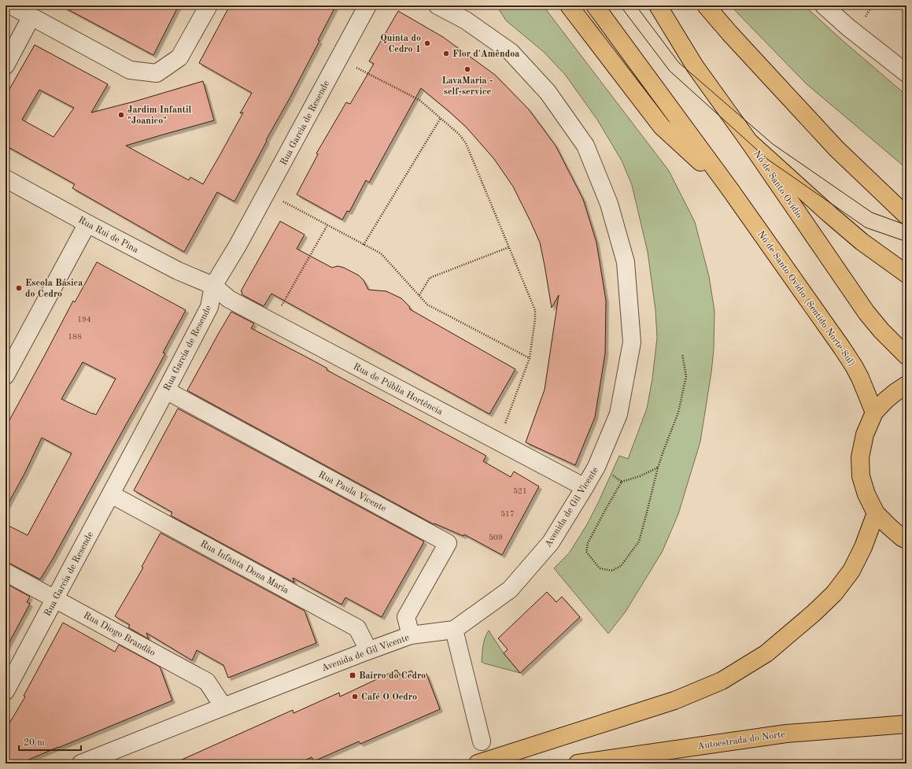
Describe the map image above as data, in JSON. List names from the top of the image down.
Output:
{
  "streets": {
    "main road": ["Nó de Santo Ovídio", "Nó de Santo Ovídio (Sentido Norte-Sul)", "Autoestrada do Norte"],
    "street": [
      "Rua Garcia de Resende",
      "Rua Rui de Pina",
      "Rua de Públia Hortência",
      "Rua Paula Vicente",
      "Avenida de Gil Vicente",
      "Rua Infanta Dona Maria",
      "Rua Diogo Brandão"
    ]
  },
  "crossings": [
    ["Rua Garcia de Resende", "Rua Rui de Pina"],
    ["Rua Garcia de Resende", "Rua de Públia Hortência"],
    ["Rua Garcia de Resende", "Rua Paula Vicente"],
    ["Rua Garcia de Resende", "Rua Infanta Dona Maria"],
    ["Rua Garcia de Resende", "Rua Diogo Brandão"],
    ["Rua Rui de Pina", "Rua de Públia Hortência"],
    ["Rua de Públia Hortência", "Avenida de Gil Vicente"],
    ["Rua Paula Vicente", "Avenida de Gil Vicente"],
    ["Avenida de Gil Vicente", "Rua Infanta Dona Maria"],
    ["Avenida de Gil Vicente", "Rua Diogo Brandão"]
  ],
  "places": {
    "other": [
      "Quinta do Cedro 1",
      "Flor d'Amêndoa",
      "LavaMaria - self-service",
      "Jardim Infantil \"Joanico\"",
      "Escola Básica do Cedro",
      "Café O Oedro"
    ],
    "transit": ["Bairro do Cedro"]
  },
  "house_numbers": [
    "194",
    "188",
    "521",
    "517",
    "509"
  ],
  "scale_bar": "20 m"
}
